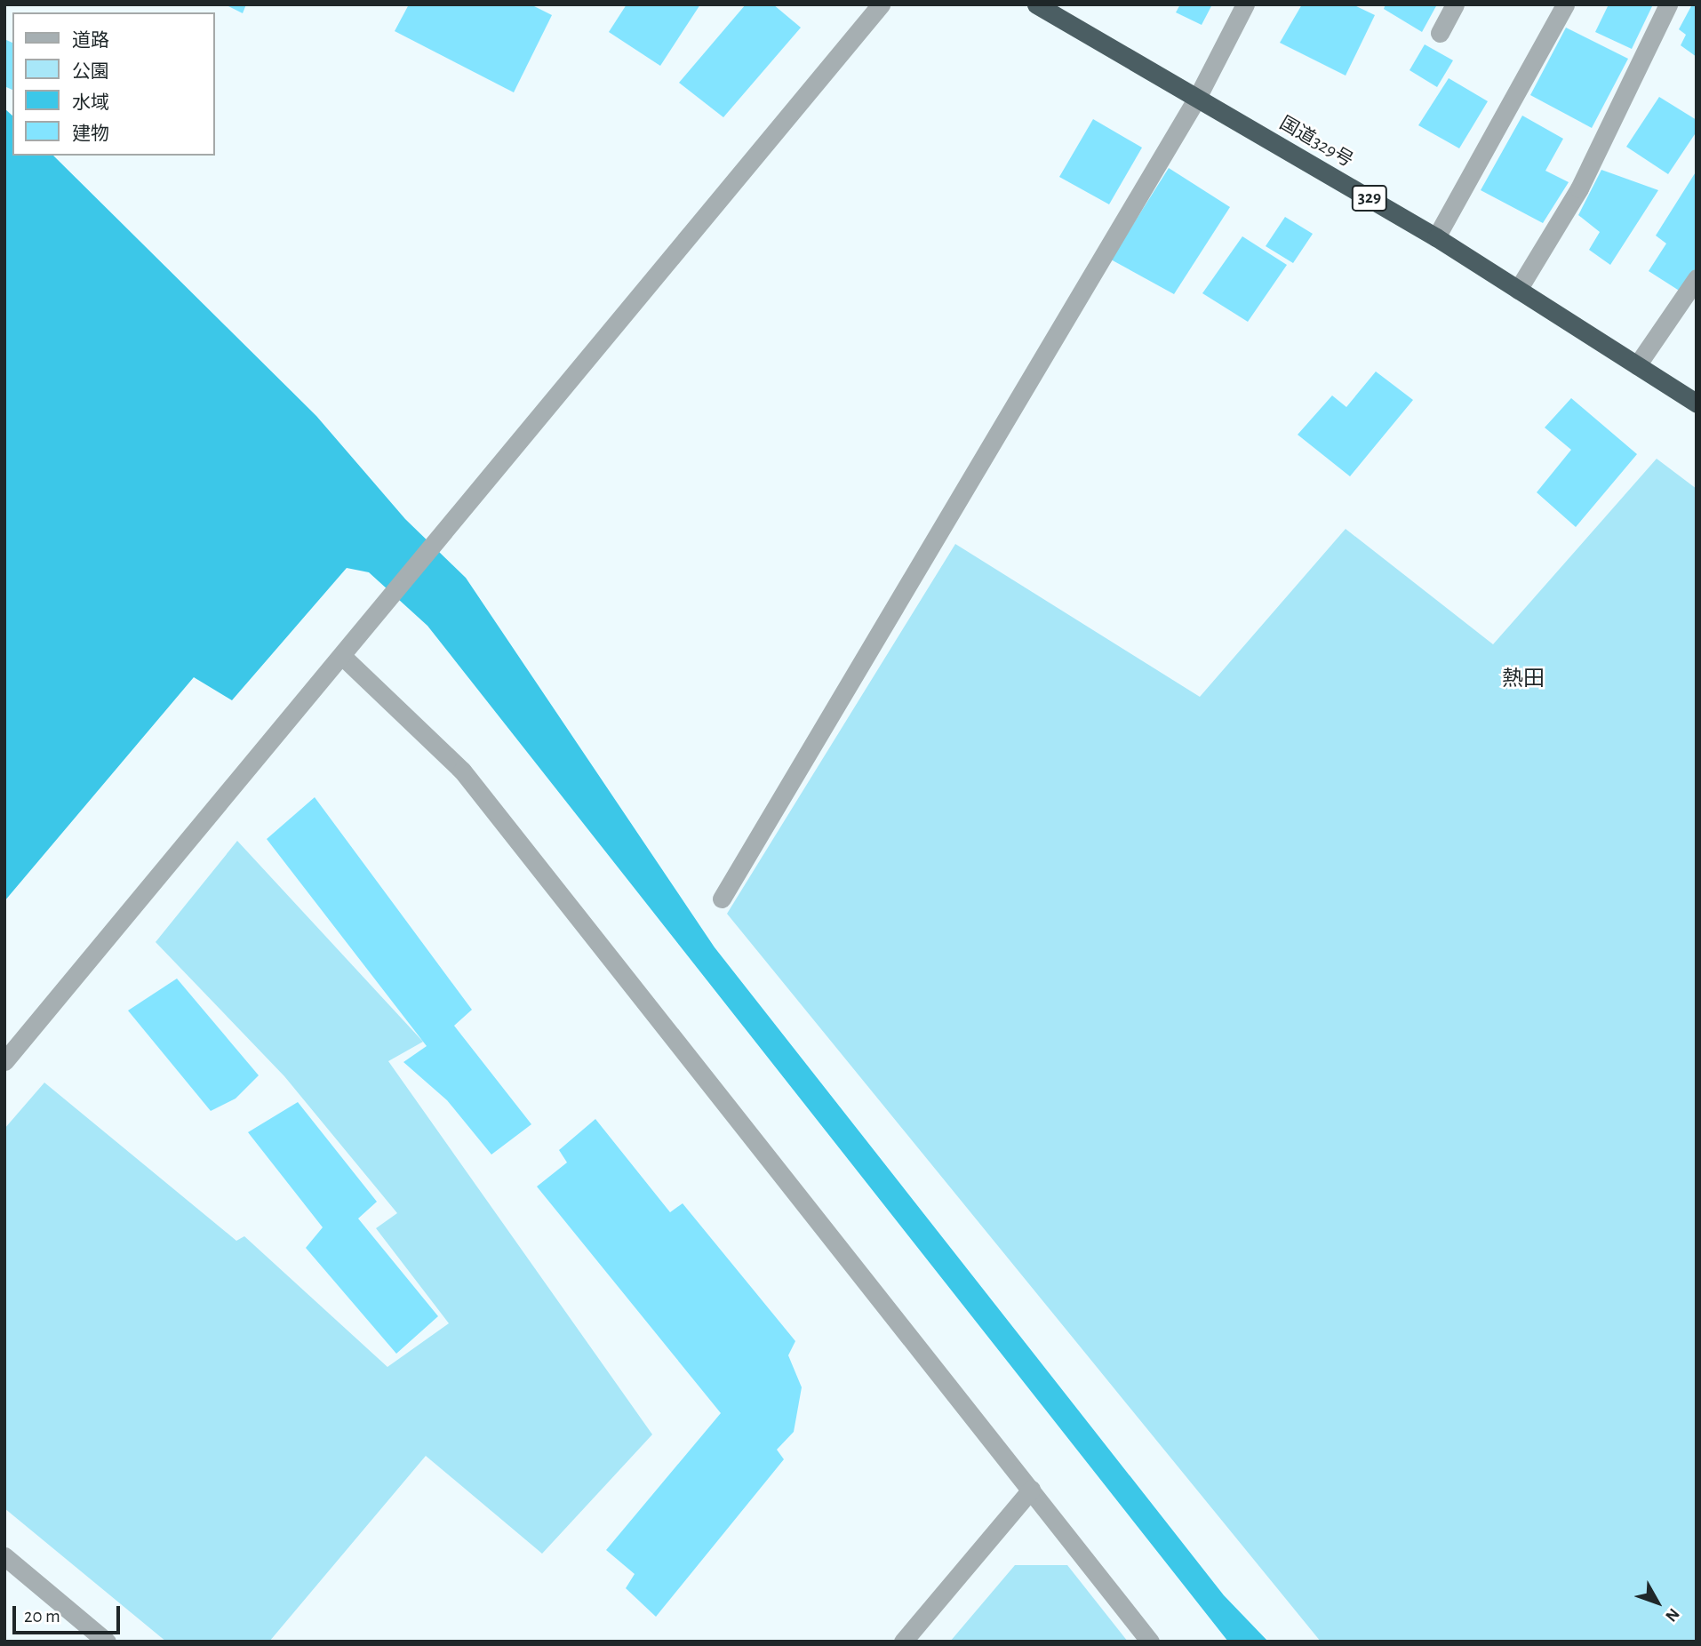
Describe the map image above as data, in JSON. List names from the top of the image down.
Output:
{
  "streets": {
    "highway": ["国道329号", "329"]
  },
  "districts": ["熱田"],
  "legend": [
    "道路",
    "公園",
    "水域",
    "建物"
  ],
  "scale_bar": "20 m",
  "north": "bottom right"
}
